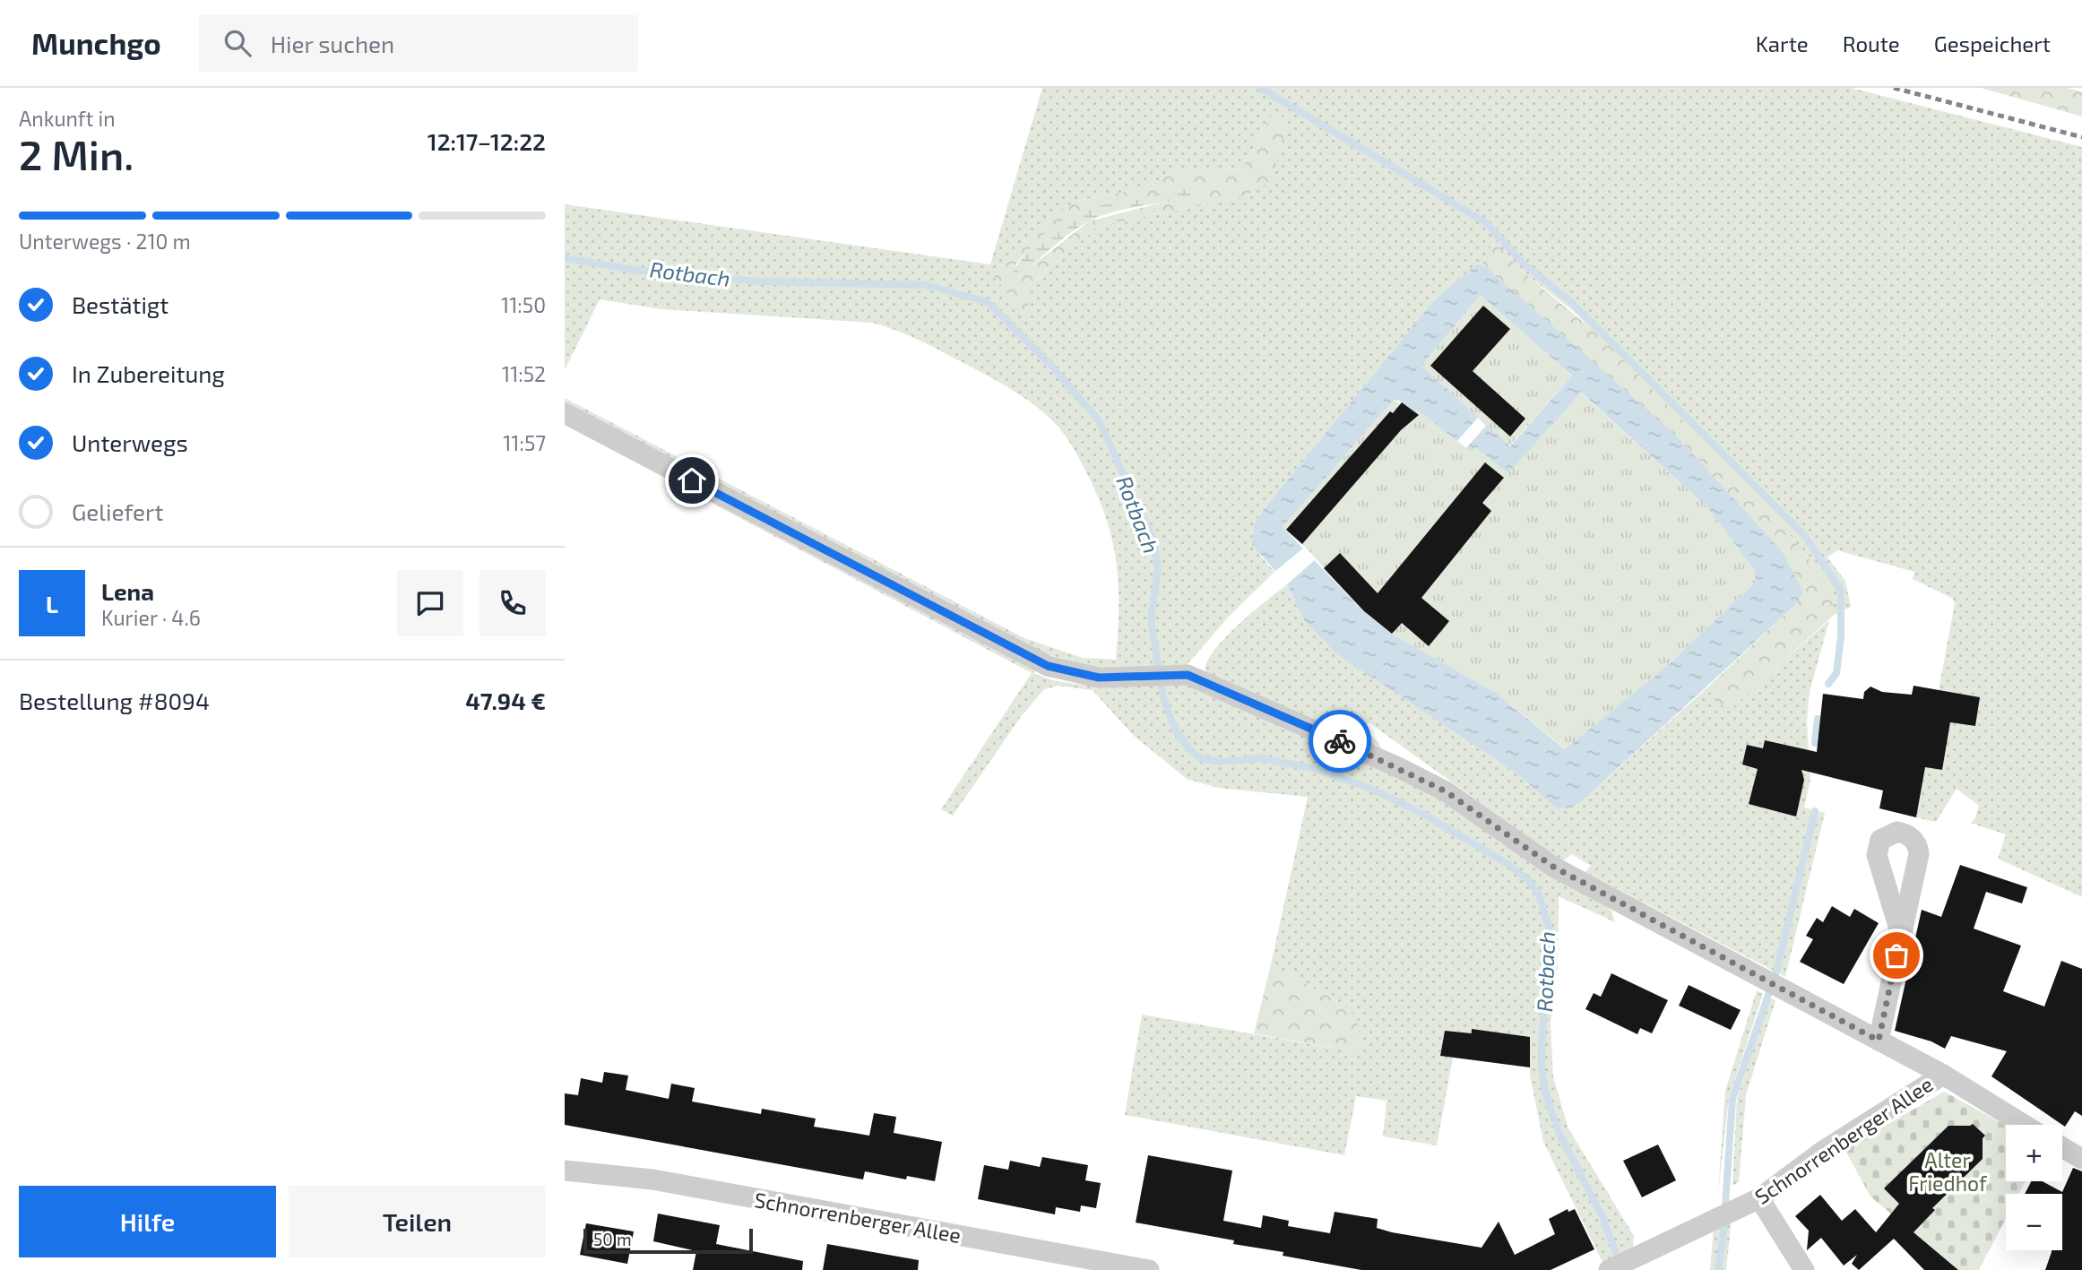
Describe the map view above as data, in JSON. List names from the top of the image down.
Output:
{
  "streets": {
    "street": ["Schnorrenberger Allee"]
  },
  "water": ["Rotbach"],
  "parks": ["Alter Friedhof"],
  "scale_bar": "50 m",
  "page": {
    "header": "Munchgo",
    "search": "Hier suchen",
    "nav": ["Karte", "Route", "Gespeichert"],
    "heading": ["2 Min.", "Ankunft in", "12:17–12:22"],
    "panel": [
      "Lena",
      "Kurier · 4.6",
      "Bestellung #8094",
      "47.94 €"
    ],
    "bar": "Unterwegs · 210 m",
    "list": [
      ["Bestätigt", "11:50"],
      ["In Zubereitung", "11:52"],
      ["Unterwegs", "11:57"],
      "Geliefert"
    ],
    "round": "L",
    "map_buttons": ["+", "−"],
    "buttons": ["Hilfe", "Teilen"],
    "scale": "50 m"
  }
}
